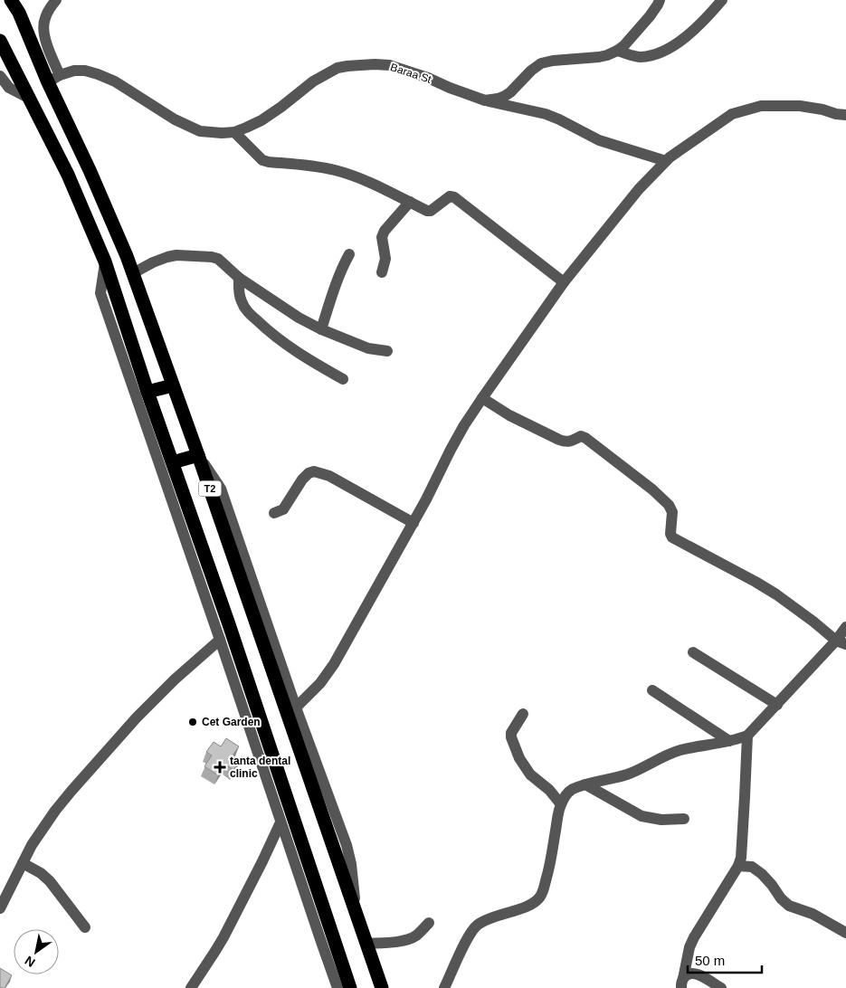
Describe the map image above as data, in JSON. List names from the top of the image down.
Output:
{
  "streets": {
    "highway": ["T2"],
    "street": ["Baraa St"]
  },
  "crossings": [
    ["Baraa St", "T2"]
  ],
  "places": {
    "other": ["Cet Garden"],
    "health": ["tanta dental clinic"]
  },
  "scale_bar": "50 m",
  "north": "bottom left"
}
